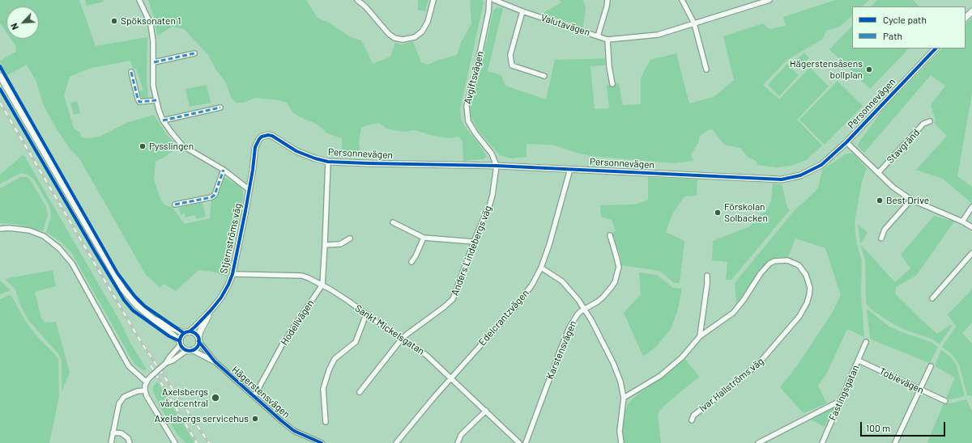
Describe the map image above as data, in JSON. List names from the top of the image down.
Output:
{
  "streets": {
    "street": [
      "Valutavägen",
      "Avgiftsvägen",
      "Personnevägen",
      "Stavgränd",
      "Stjernströms väg",
      "Anders Lindebergs väg",
      "Edelcrantzvägen",
      "Hodellvägen",
      "Sankt Mickelsgatan",
      "Karstensvägen",
      "Tobievägen",
      "Ivar Hallströms väg",
      "Hägerstensvägen",
      "Fastingsgatan"
    ]
  },
  "crossings": [
    ["Avgiftsvägen", "Personnevägen"],
    ["Avgiftsvägen", "Anders Lindebergs väg"],
    ["Personnevägen", "Stjernströms väg"],
    ["Personnevägen", "Anders Lindebergs väg"],
    ["Personnevägen", "Edelcrantzvägen"],
    ["Stjernströms väg", "Sankt Mickelsgatan"],
    ["Stjernströms väg", "Hägerstensvägen"],
    ["Anders Lindebergs väg", "Sankt Mickelsgatan"],
    ["Edelcrantzvägen", "Sankt Mickelsgatan"],
    ["Hodellvägen", "Sankt Mickelsgatan"],
    ["Hodellvägen", "Hägerstensvägen"],
    ["Tobievägen", "Fastingsgatan"]
  ],
  "places": [
    "Spöksonaten 1",
    "Hägerstensåsens bollplan",
    "Pysslingen",
    "Best Drive",
    "Förskolan Solbacken",
    "Axelsbergs vårdcentral",
    "Axelsbergs servicehus"
  ],
  "legend": ["Cycle path", "Path"],
  "scale_bar": "100 m",
  "north": "bottom left"
}
